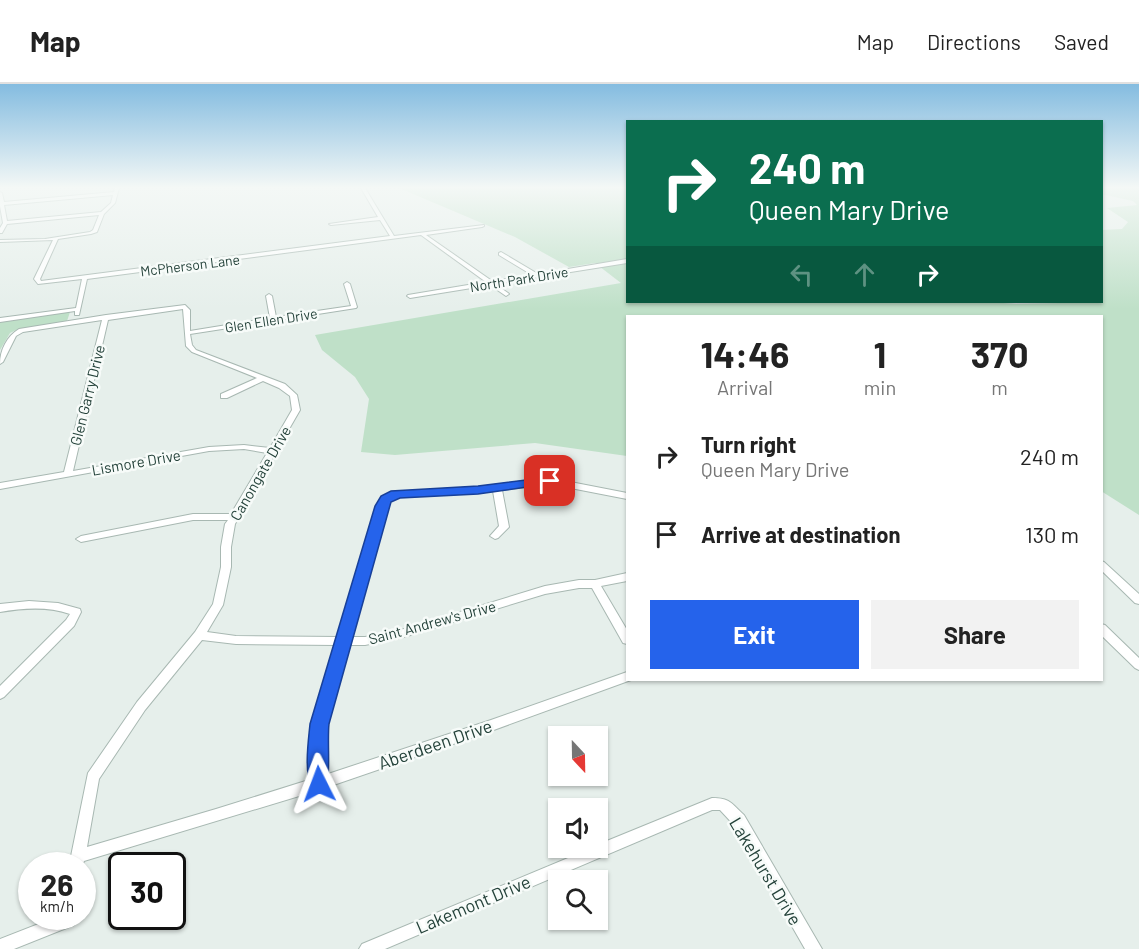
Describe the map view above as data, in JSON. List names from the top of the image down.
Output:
{
  "streets": {
    "street": [
      "McPherson Lane",
      "North Park Drive",
      "Glen Ellen Drive",
      "Glen Garry Drive",
      "Lismore Drive",
      "Canongate Drive",
      "Saint Andrew's Drive",
      "Aberdeen Drive",
      "Lakehurst Drive",
      "Lakemont Drive"
    ]
  },
  "crossings": [
    ["Glen Ellen Drive", "Canongate Drive"],
    ["Glen Garry Drive", "Lismore Drive"],
    ["Glen Garry Drive", "Canongate Drive"],
    ["Lismore Drive", "Canongate Drive"],
    ["Canongate Drive", "Saint Andrew's Drive"],
    ["Lakehurst Drive", "Lakemont Drive"]
  ],
  "north": "bottom",
  "page": {
    "header": "Map",
    "nav": ["Map", "Directions", "Saved"],
    "turn": ["240 m", "Queen Mary Drive"],
    "eta": [
      "14:46",
      "Arrival",
      "1",
      "min",
      "370",
      "m"
    ],
    "list": [
      {
        "name": "Turn right",
        "note": "Queen Mary Drive",
        "value": "240 m"
      },
      {
        "name": "Arrive at destination",
        "value": "130 m"
      }
    ],
    "buttons": ["Exit", "Share"],
    "speed": "26 km/h",
    "limit": "30"
  }
}
